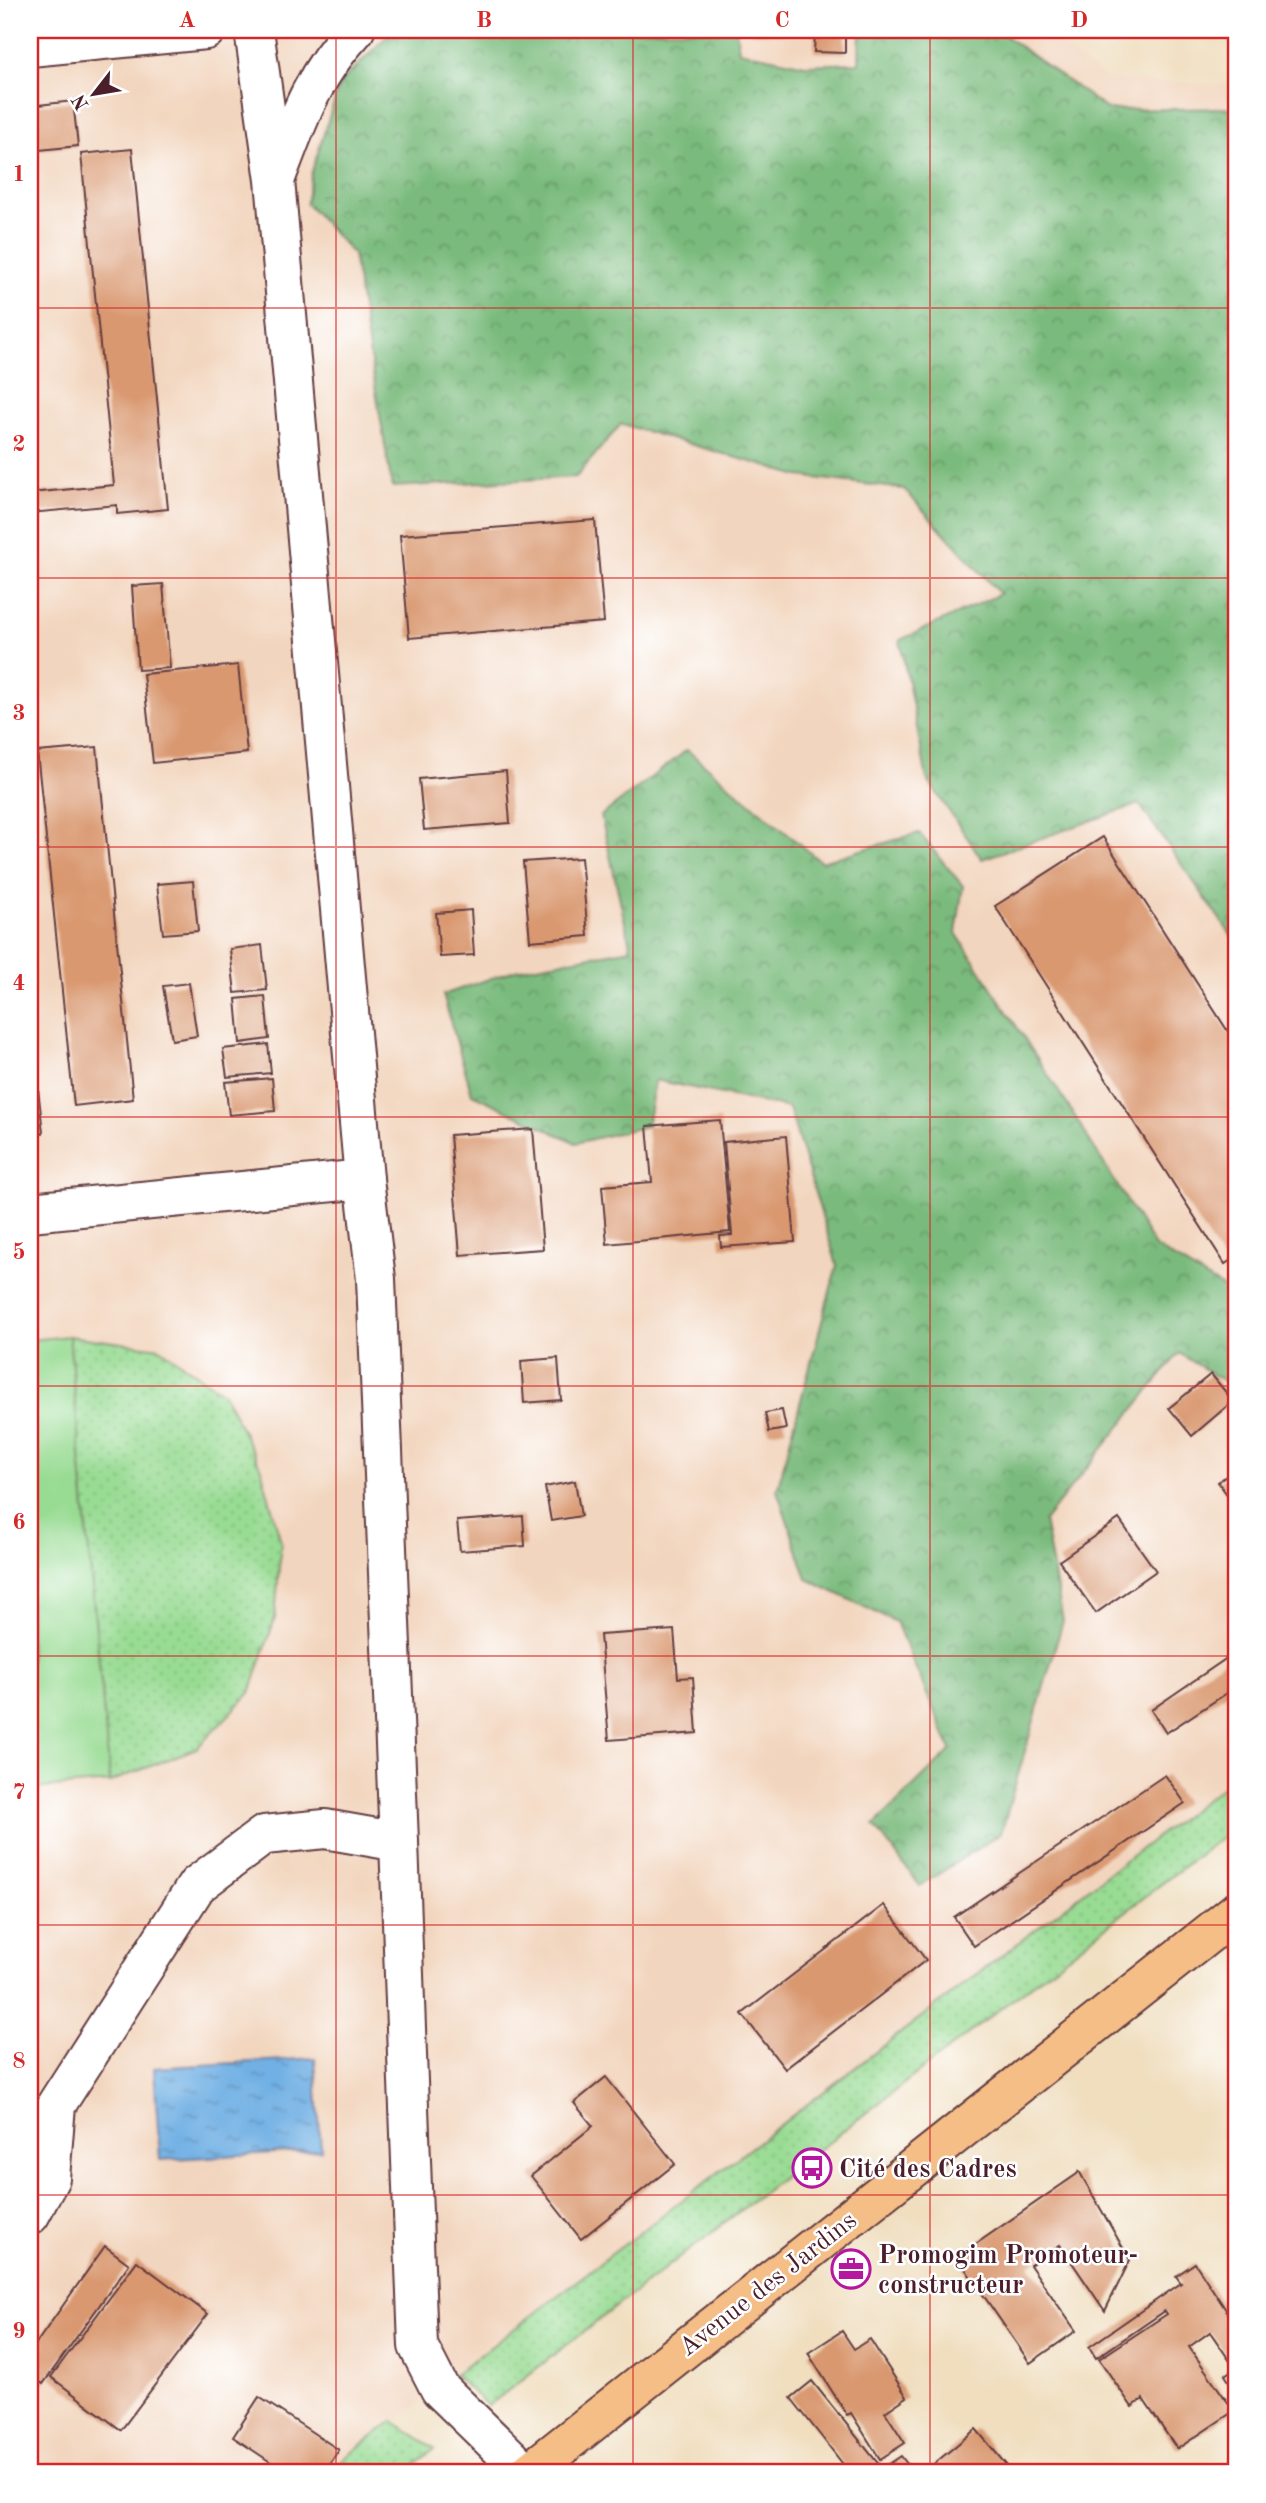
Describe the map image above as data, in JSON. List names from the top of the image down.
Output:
{
  "streets": {
    "main road": ["Avenue des Jardins"]
  },
  "places": {
    "bus stop": ["Cité des Cadres"],
    "office": ["Promogim Promoteur- constructeur"]
  },
  "north": "bottom left",
  "grid": {
    "columns": [
      "A",
      "B",
      "C",
      "D"
    ],
    "rows": [
      "1",
      "2",
      "3",
      "4",
      "5",
      "6",
      "7",
      "8",
      "9"
    ]
  }
}
